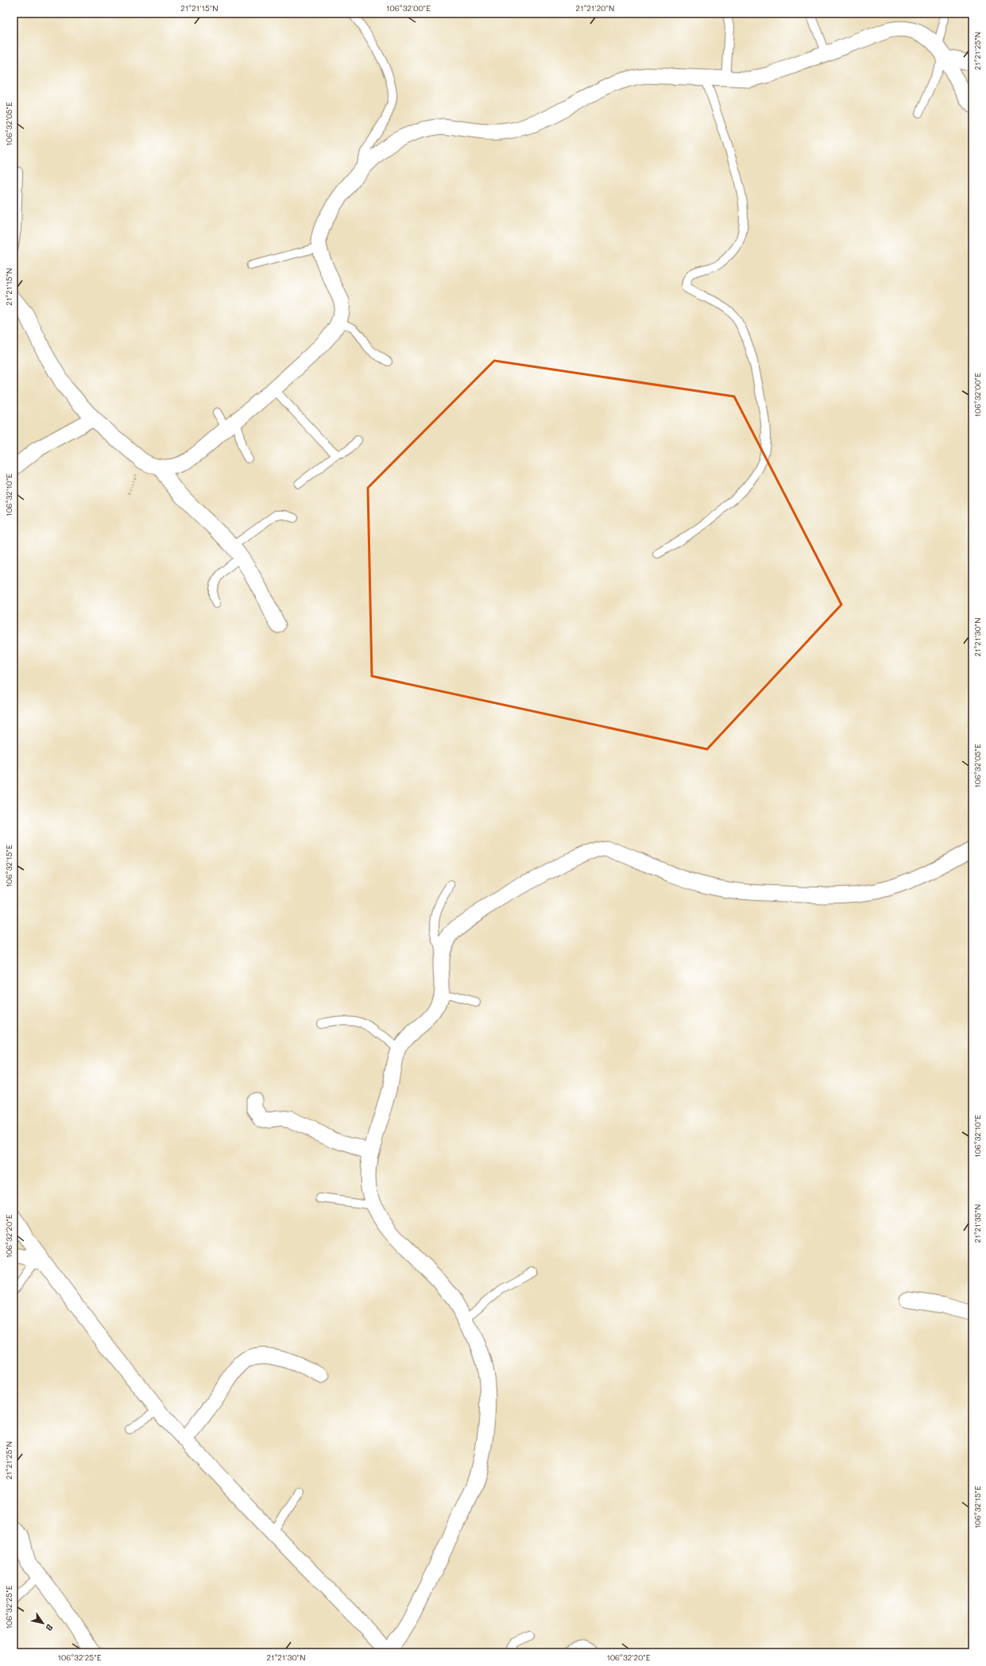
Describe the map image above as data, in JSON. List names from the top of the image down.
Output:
{
  "north": "bottom right",
  "coordinates": [
    "21°21'15\"N",
    "106°32'00\"E",
    "21°21'20\"N",
    "21°21'25\"N",
    "106°32'05\"E",
    "106°32'10\"E",
    "21°21'30\"N",
    "106°32'15\"E",
    "21°21'35\"N",
    "106°32'20\"E",
    "106°32'25\"E"
  ]
}
